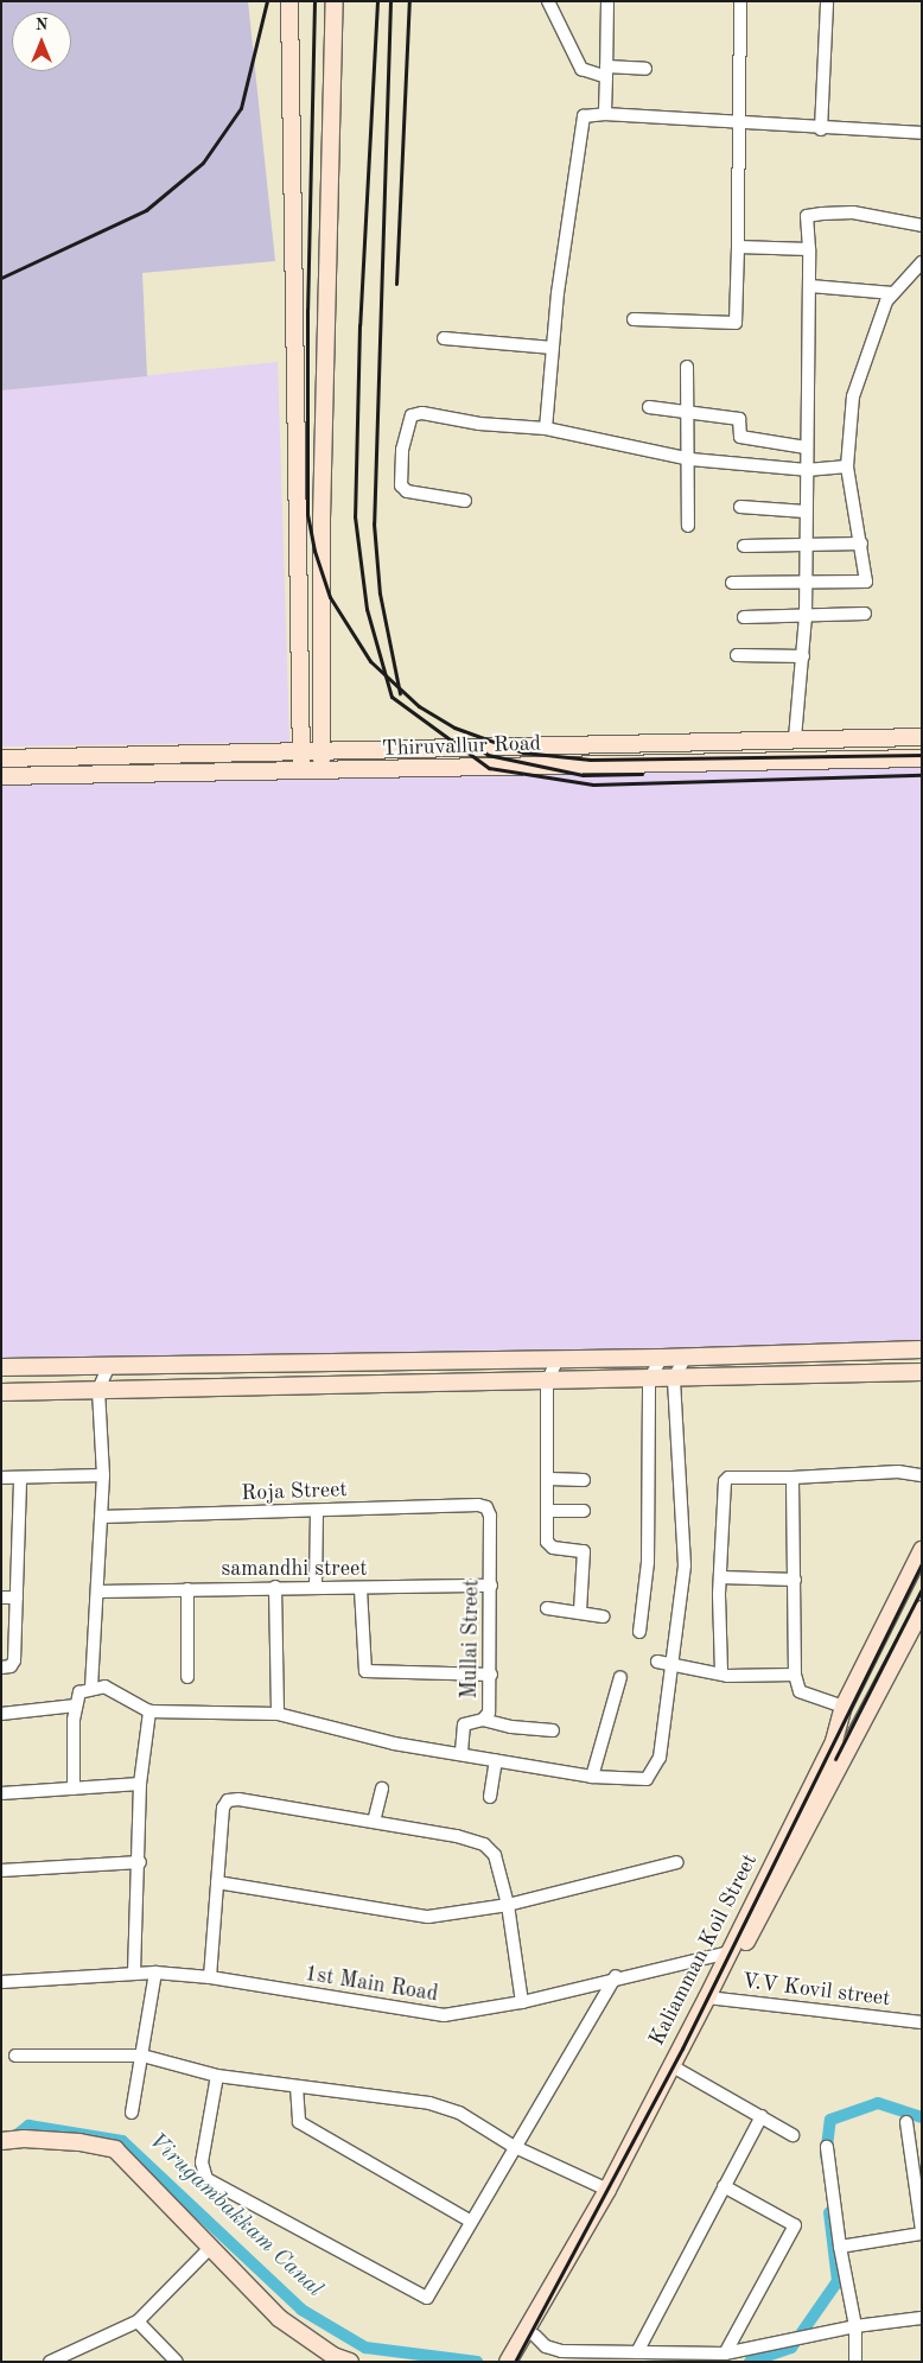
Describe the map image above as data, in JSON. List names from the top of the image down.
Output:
{
  "streets": {
    "street": [
      "Thiruvallur Road",
      "Roja Street",
      "samandhi street",
      "Mullai Street",
      "Kaliamman Koil Street",
      "1st Main Road",
      "V.V Kovil street"
    ]
  },
  "crossings": [
    ["Roja Street", "Mullai Street"],
    ["samandhi street", "Mullai Street"],
    ["Kaliamman Koil Street", "1st Main Road"],
    ["Kaliamman Koil Street", "V.V Kovil street"]
  ],
  "water": ["Virugambakkam Canal"],
  "north": "top"
}
